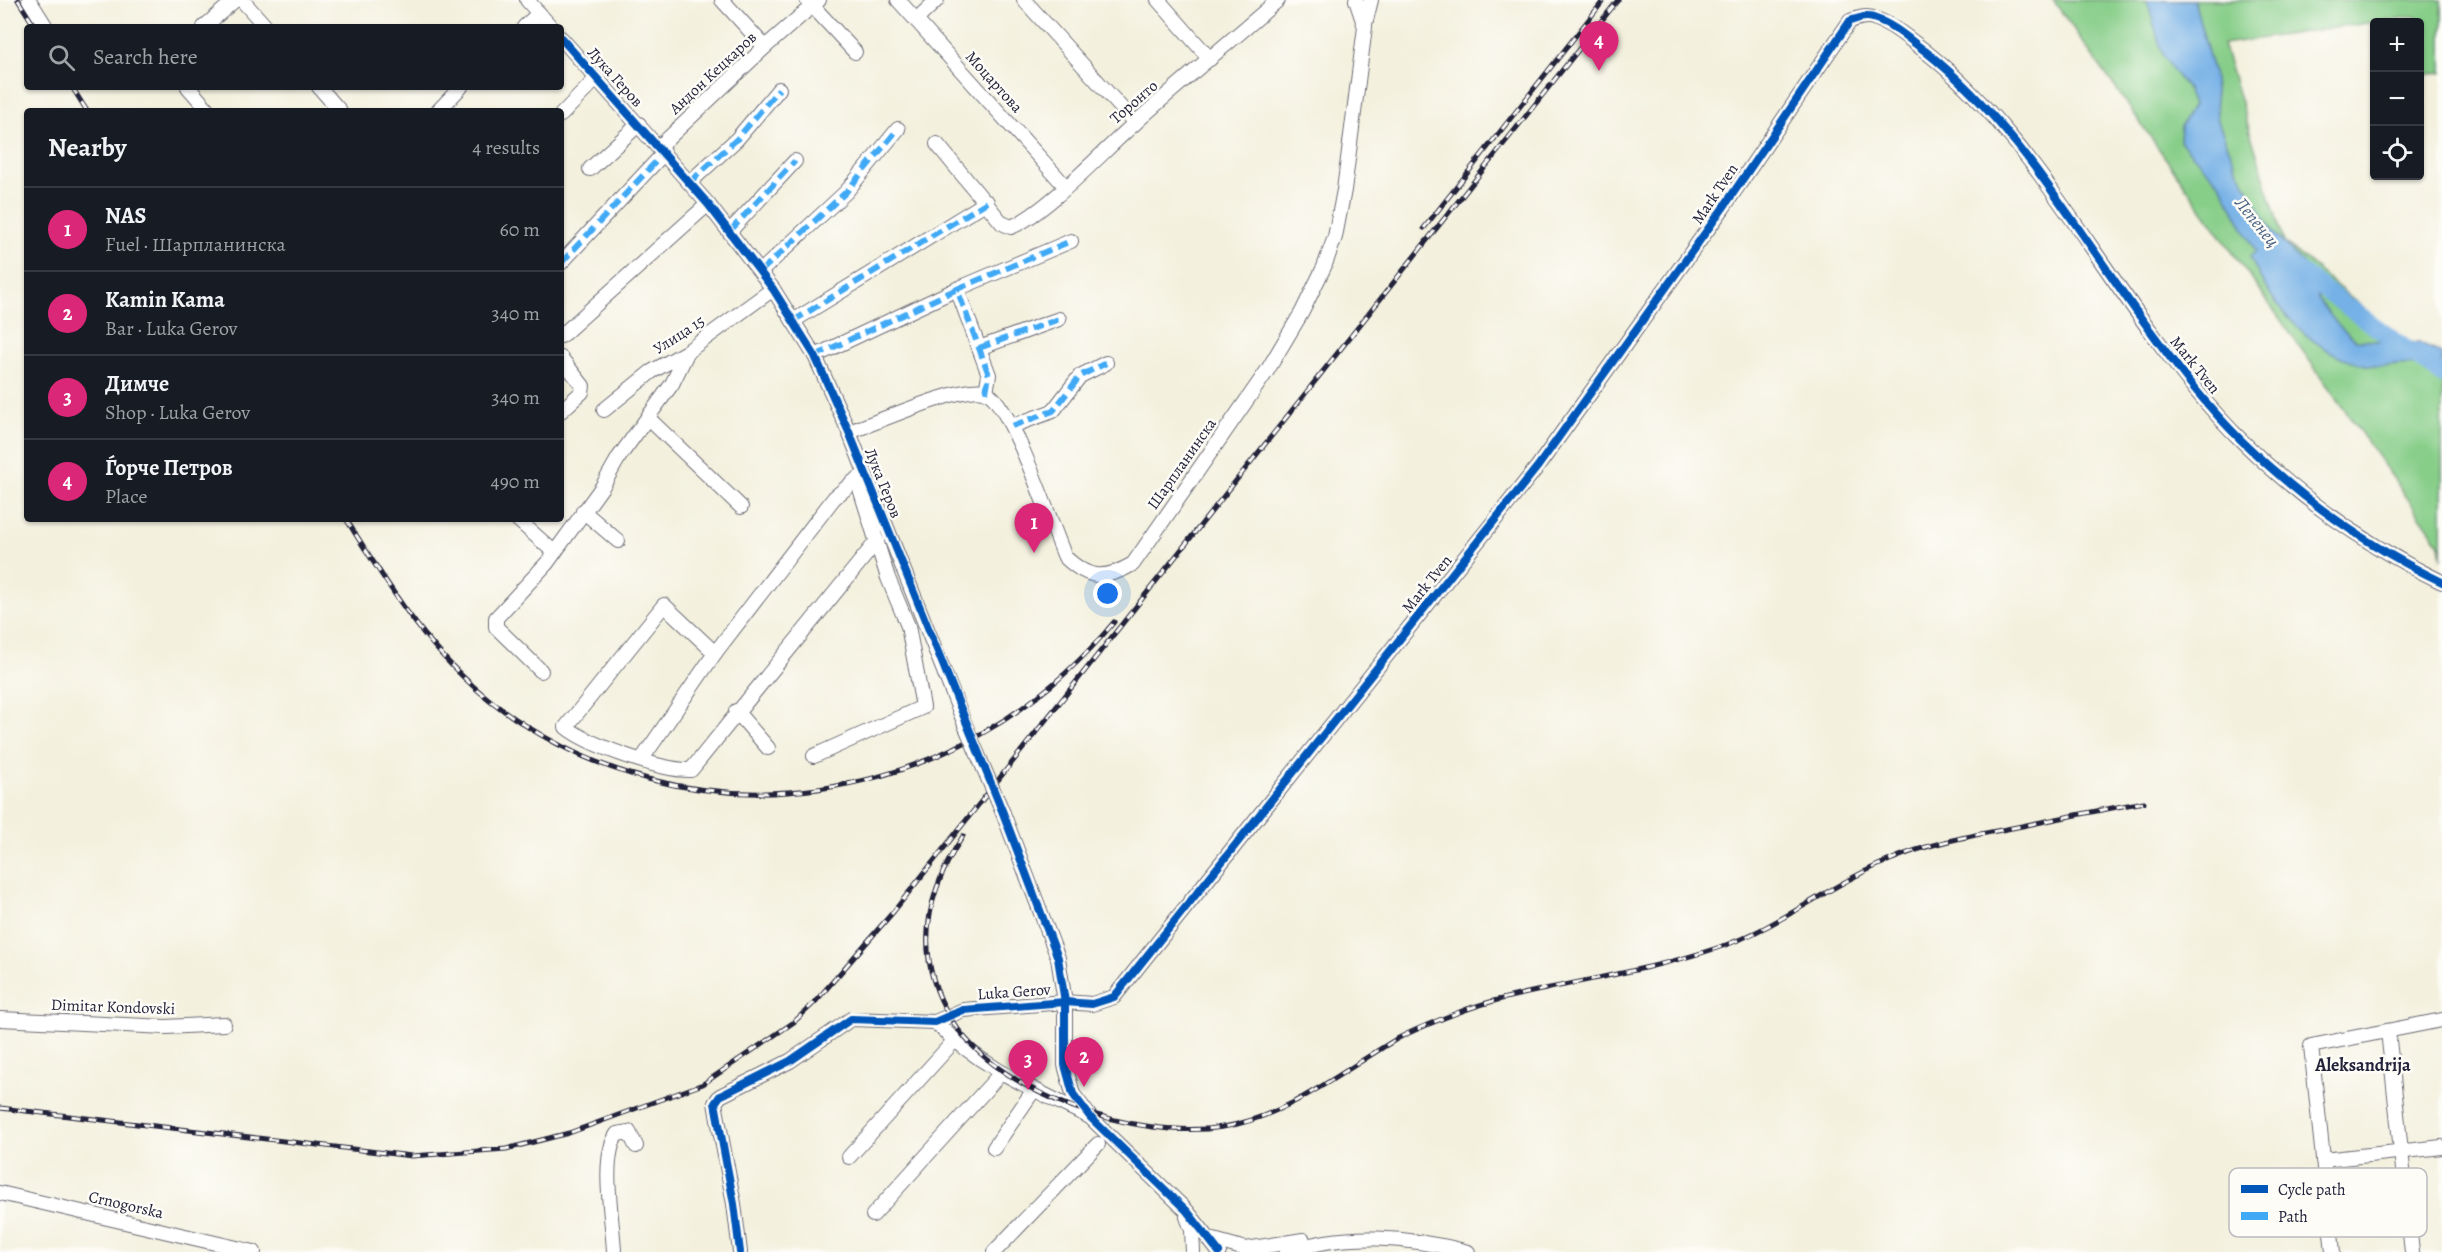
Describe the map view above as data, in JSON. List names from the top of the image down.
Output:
{
  "streets": {
    "street": [
      "Андон Кецкаров",
      "Лука Геров",
      "Моцартова",
      "Торонто",
      "Mark Tven",
      "Улица 15",
      "Шарпланинска",
      "Luka Gerov",
      "Dimitar Kondovski",
      "Crnogorska"
    ]
  },
  "crossings": [
    ["Андон Кецкаров", "Лука Геров"],
    ["Лука Геров", "Mark Tven"],
    ["Лука Геров", "Улица 15"],
    ["Лука Геров", "Luka Gerov"],
    ["Моцартова", "Торонто"],
    ["Mark Tven", "Luka Gerov"]
  ],
  "districts": ["Aleksandrija"],
  "water": ["Лепенец"],
  "legend": ["Cycle path", "Path"],
  "page": {
    "map_buttons": ["+", "−"],
    "pins": [
      "4",
      "1",
      "2",
      "3"
    ],
    "search": "Search here",
    "heading": ["Nearby", "4 results"],
    "list": [
      {
        "mark": "1",
        "name": "NAS",
        "note": "Fuel · Шарпланинска",
        "value": "60 m"
      },
      {
        "mark": "2",
        "name": "Kamin Kama",
        "note": "Bar · Luka Gerov",
        "value": "340 m"
      },
      {
        "mark": "3",
        "name": "Димче",
        "note": "Shop · Luka Gerov",
        "value": "340 m"
      },
      {
        "mark": "4",
        "name": "Ѓорче Петров",
        "note": "Place",
        "value": "490 m"
      }
    ]
  }
}
